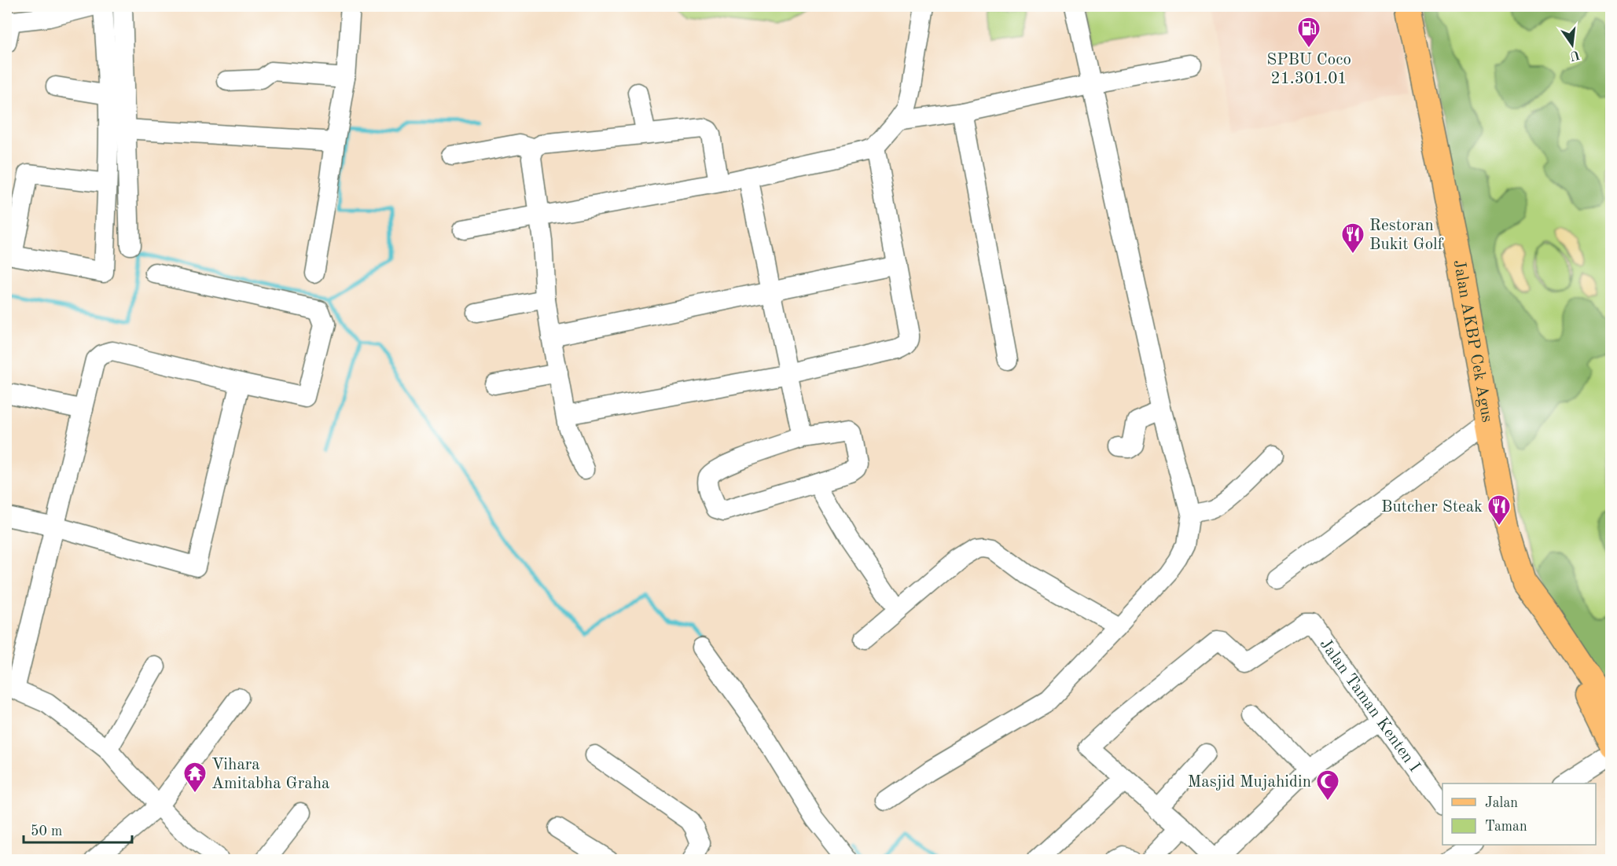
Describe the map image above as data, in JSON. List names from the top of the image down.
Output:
{
  "streets": {
    "main road": ["Jalan AKBP Cek Agus"],
    "street": ["Jalan Taman Kenten I"]
  },
  "places": {
    "fuel station": ["SPBU Coco 21.301.01"],
    "restaurant": ["Restoran Bukit Golf", "Butcher Steak"],
    "temple": ["Vihara Amitabha Graha"],
    "mosque": ["Masjid Mujahidin"]
  },
  "legend": ["Jalan", "Taman"],
  "scale_bar": "50 m",
  "north": "bottom"
}
